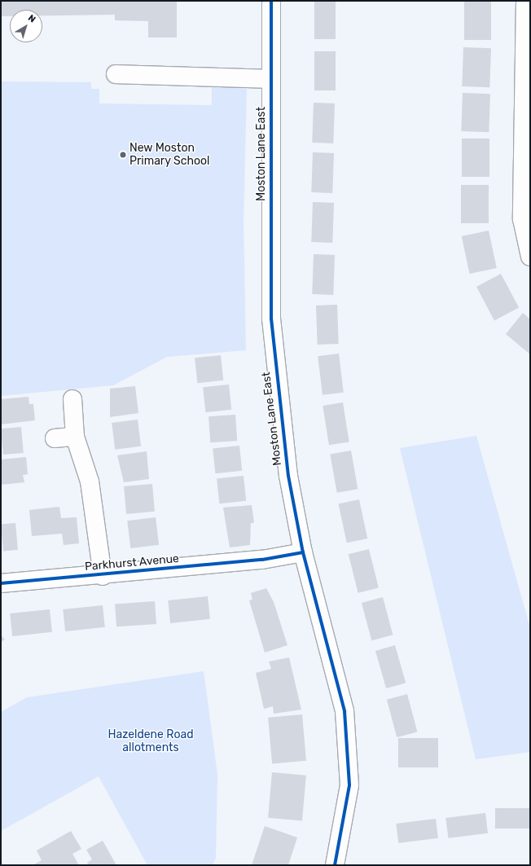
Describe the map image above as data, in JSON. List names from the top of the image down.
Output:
{
  "streets": {
    "street": ["Moston Lane East", "Parkhurst Avenue"]
  },
  "crossings": [
    ["Moston Lane East", "Parkhurst Avenue"]
  ],
  "parks": ["Hazeldene Road allotments"],
  "places": ["New Moston Primary School"],
  "north": "top right"
}
